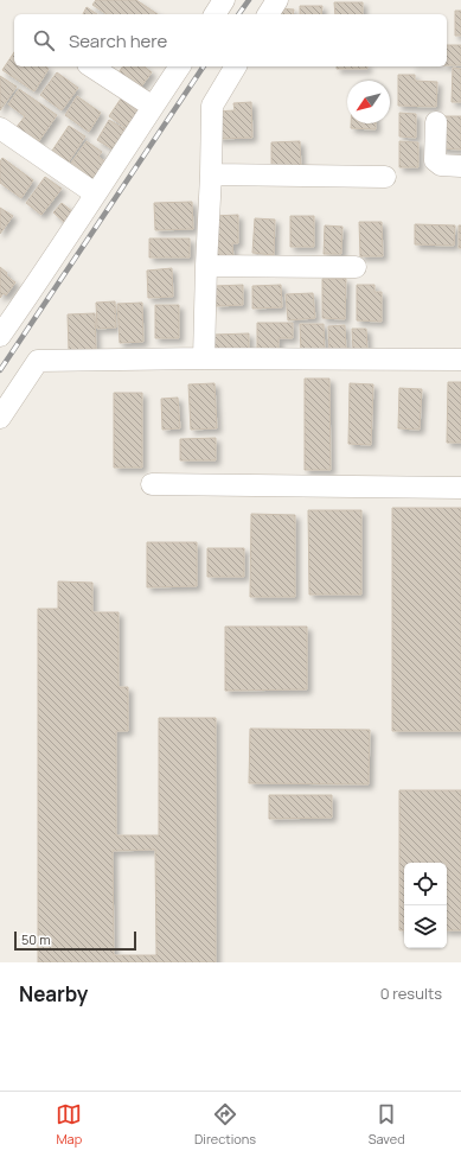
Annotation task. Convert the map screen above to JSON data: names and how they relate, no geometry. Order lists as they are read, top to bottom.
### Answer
{
  "scale_bar": "50 m",
  "north": "bottom left",
  "page": {
    "search": "Search here",
    "scale": "50 m",
    "heading": ["Nearby", "0 results"],
    "nav": ["Map", "Directions", "Saved"]
  }
}
